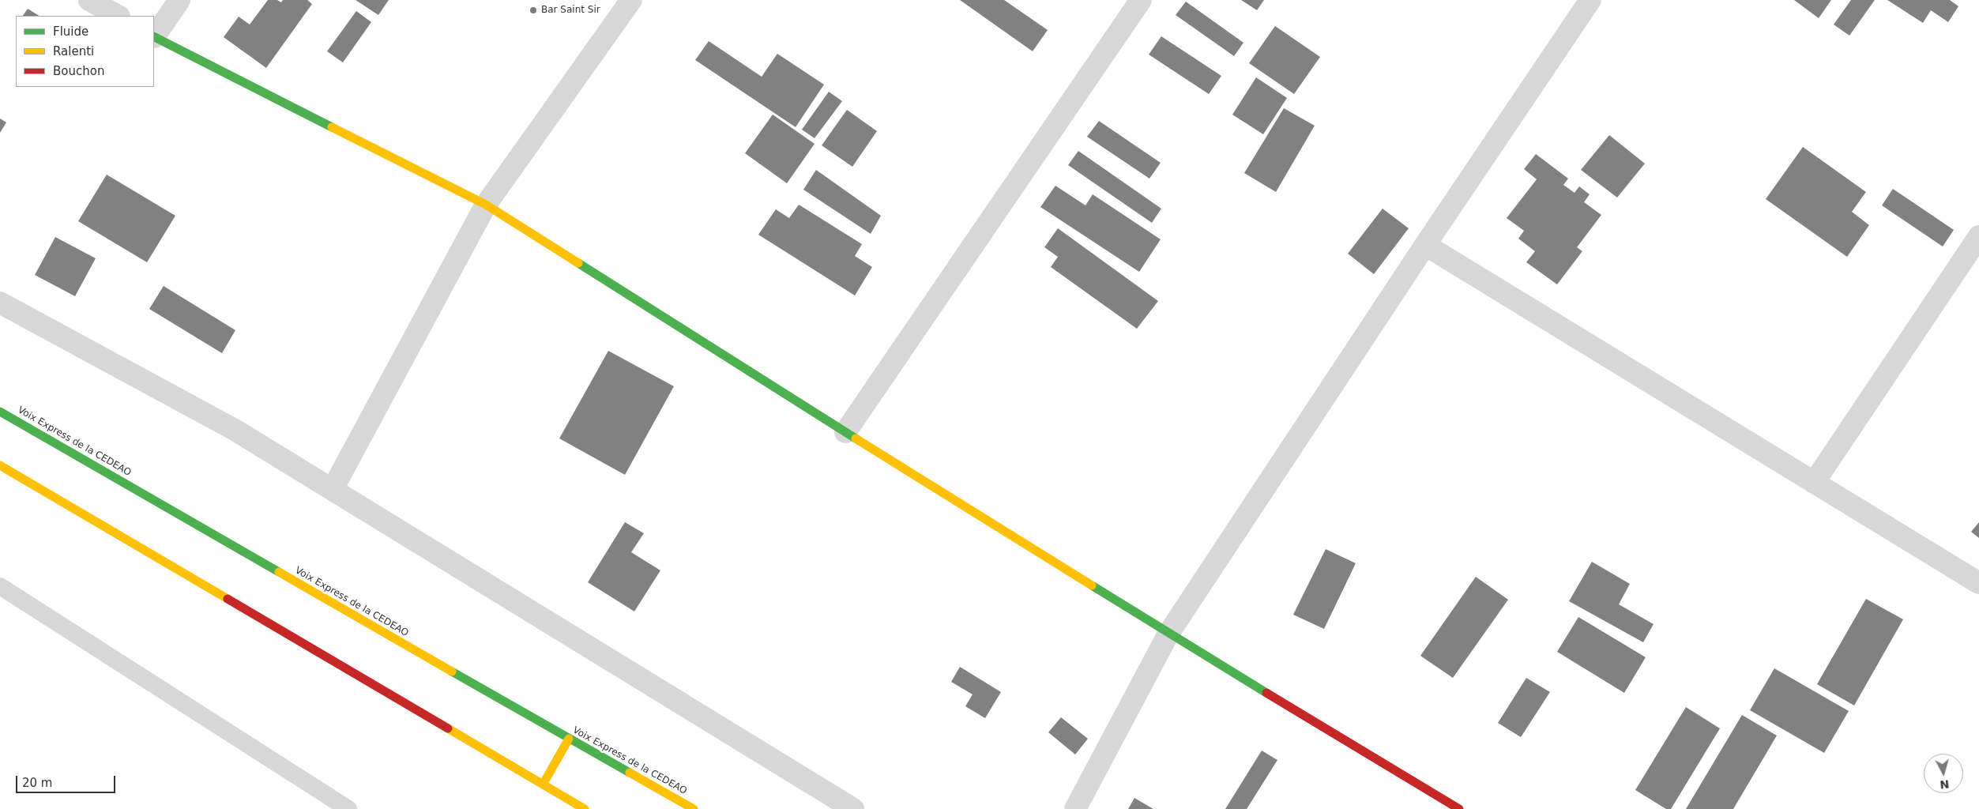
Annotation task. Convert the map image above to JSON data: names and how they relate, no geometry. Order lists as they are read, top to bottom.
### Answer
{
  "streets": {
    "main road": ["Voix Express de la CEDEAO"]
  },
  "places": ["Bar Saint Sir"],
  "legend": ["Fluide", "Ralenti", "Bouchon"],
  "scale_bar": "20 m",
  "north": "bottom"
}
